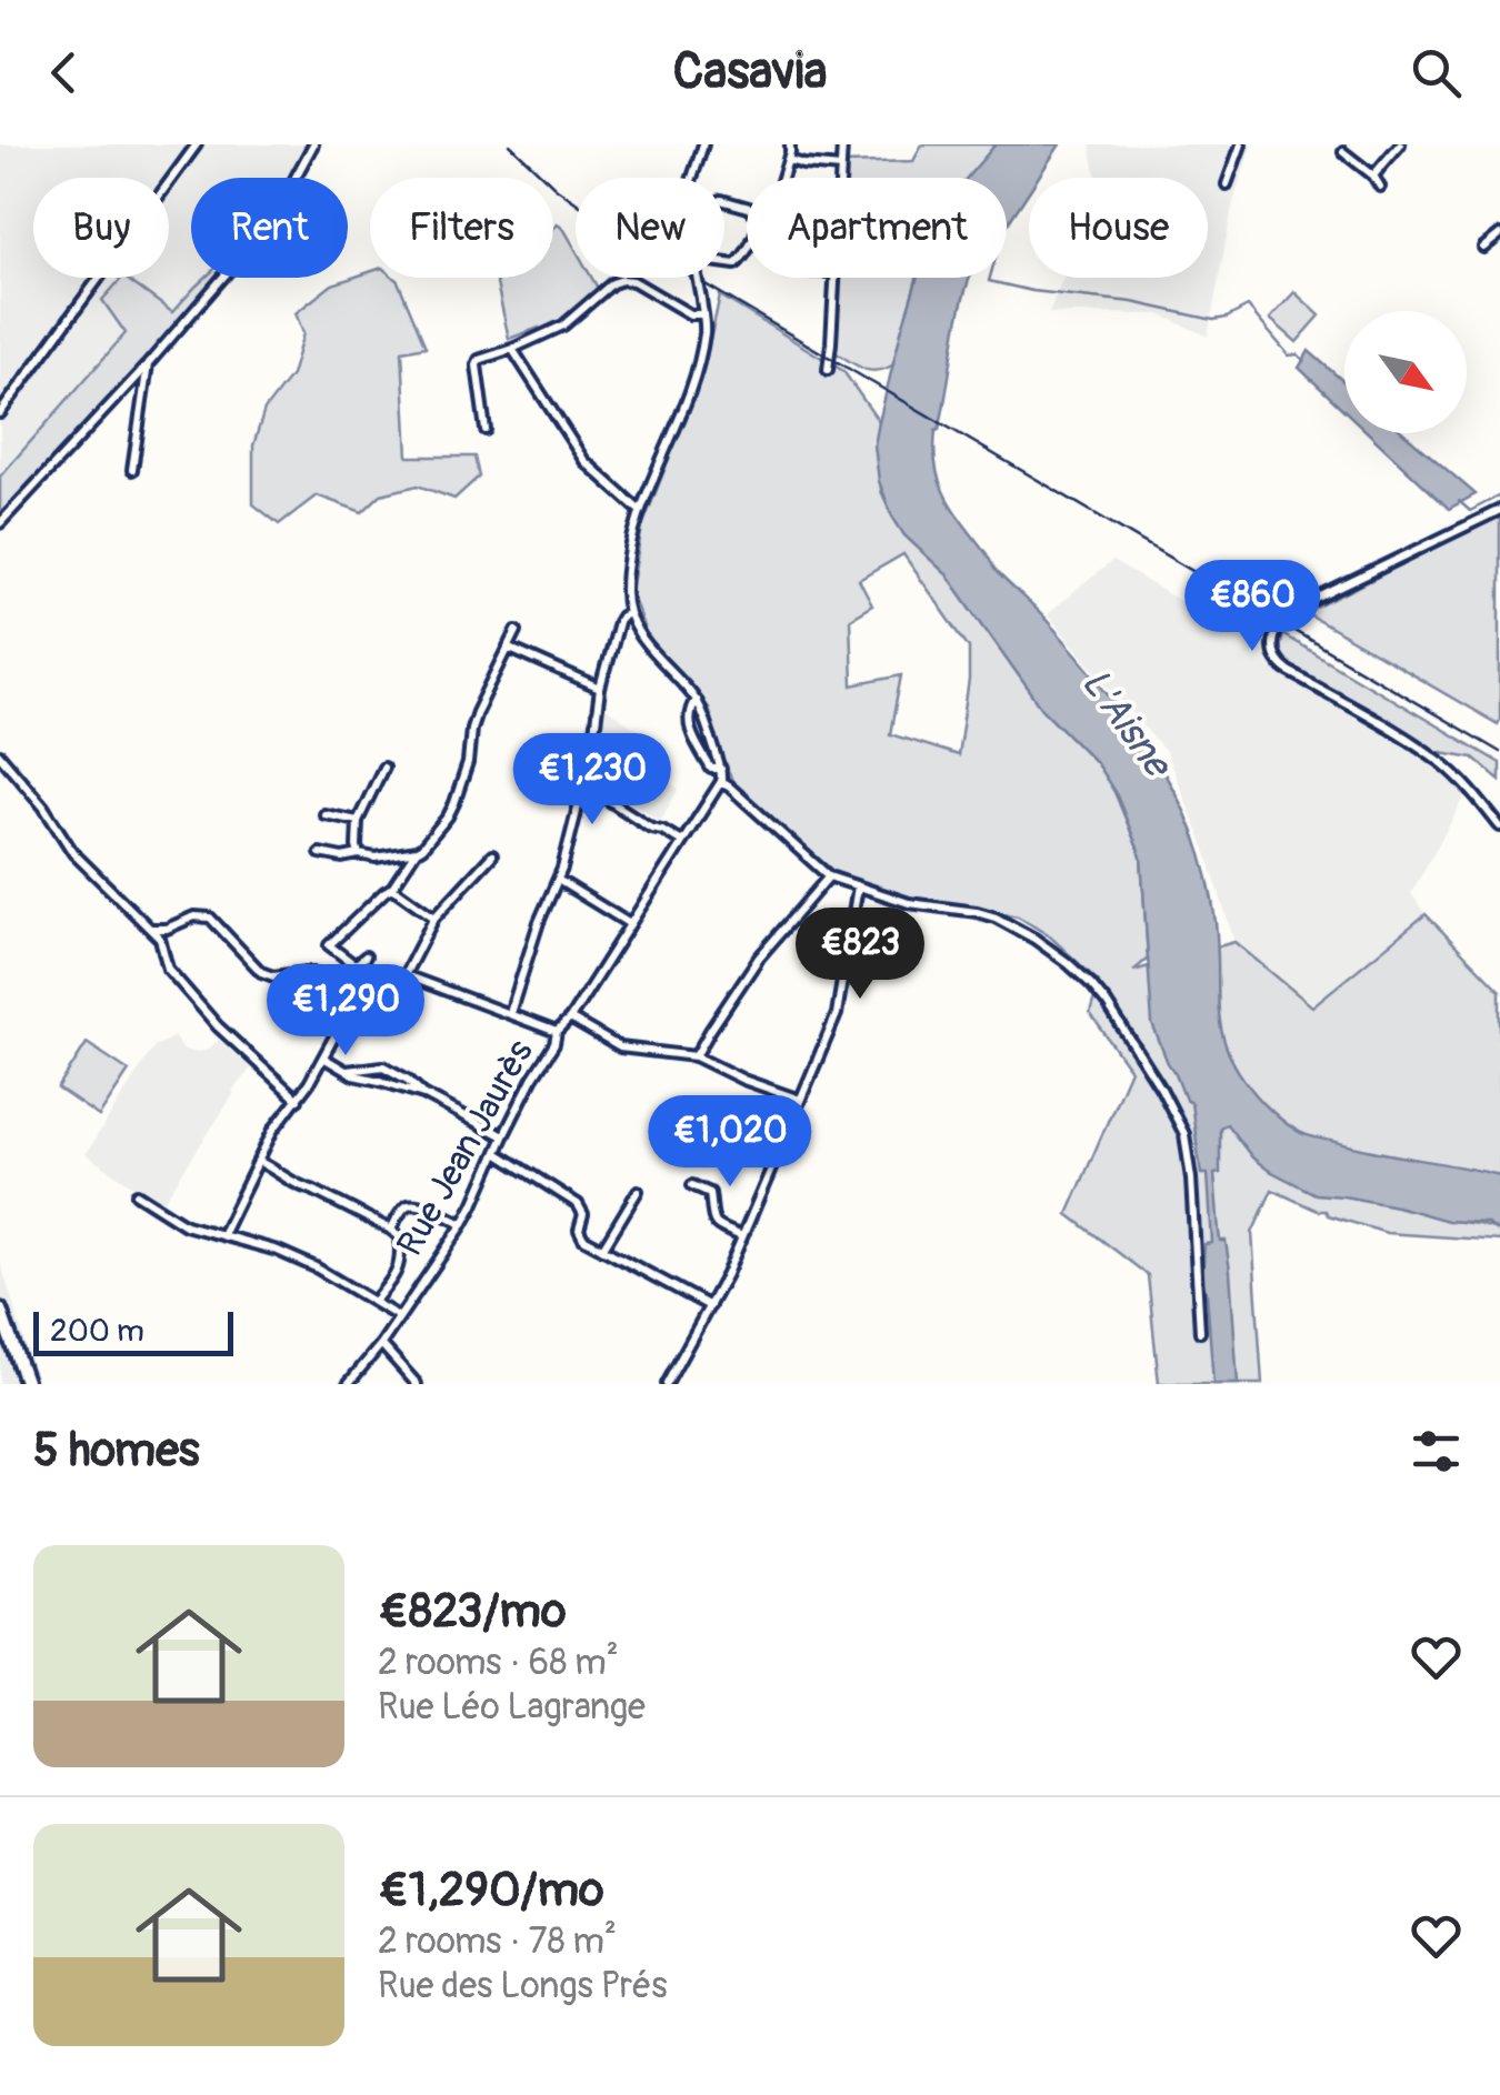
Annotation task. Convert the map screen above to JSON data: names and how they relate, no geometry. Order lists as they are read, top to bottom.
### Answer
{
  "streets": {
    "street": ["Rue Jean Jaurès"]
  },
  "water": ["L'Aisne"],
  "scale_bar": "200 m",
  "north": "bottom right",
  "page": {
    "header": "Casavia",
    "chip": [
      "Buy",
      "Rent",
      "Filters",
      "New",
      "Apartment",
      "House"
    ],
    "price": [
      "€860",
      "€1,230",
      "€823",
      "€1,290",
      "€1,020"
    ],
    "scale": "200 m",
    "heading": "5 homes",
    "list": [
      {
        "name": "€823/mo",
        "note": "2 rooms · 68 m² · Rue Léo Lagrange"
      },
      {
        "name": "€1,290/mo",
        "note": "2 rooms · 78 m² · Rue des Longs Prés"
      }
    ]
  }
}
